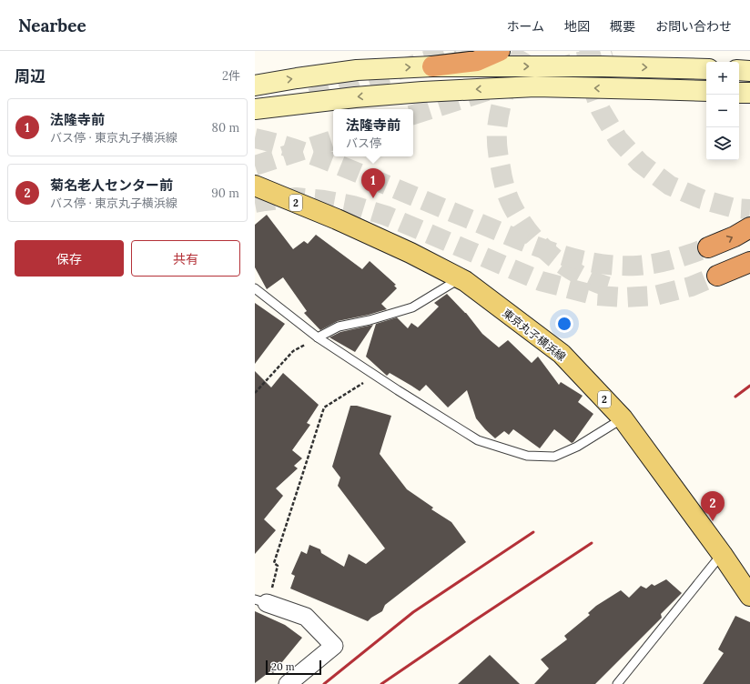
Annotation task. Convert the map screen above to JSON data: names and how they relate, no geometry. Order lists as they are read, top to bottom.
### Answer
{
  "streets": {
    "main road": ["2", "東京丸子横浜線"]
  },
  "scale_bar": "20 m",
  "page": {
    "header": "Nearbee",
    "nav": [
      "ホーム",
      "地図",
      "概要",
      "お問い合わせ"
    ],
    "heading": ["周辺", "2件"],
    "map_buttons": ["+", "−"],
    "list": [
      {
        "mark": "1",
        "name": "法隆寺前",
        "note": "バス停 · 東京丸子横浜線",
        "value": "80 m"
      },
      {
        "mark": "2",
        "name": "菊名老人センター前",
        "note": "バス停 · 東京丸子横浜線",
        "value": "90 m"
      }
    ],
    "popup": ["法隆寺前", "バス停"],
    "pins": ["1", "2"],
    "buttons": ["保存", "共有"],
    "scale": "20 m"
  }
}
